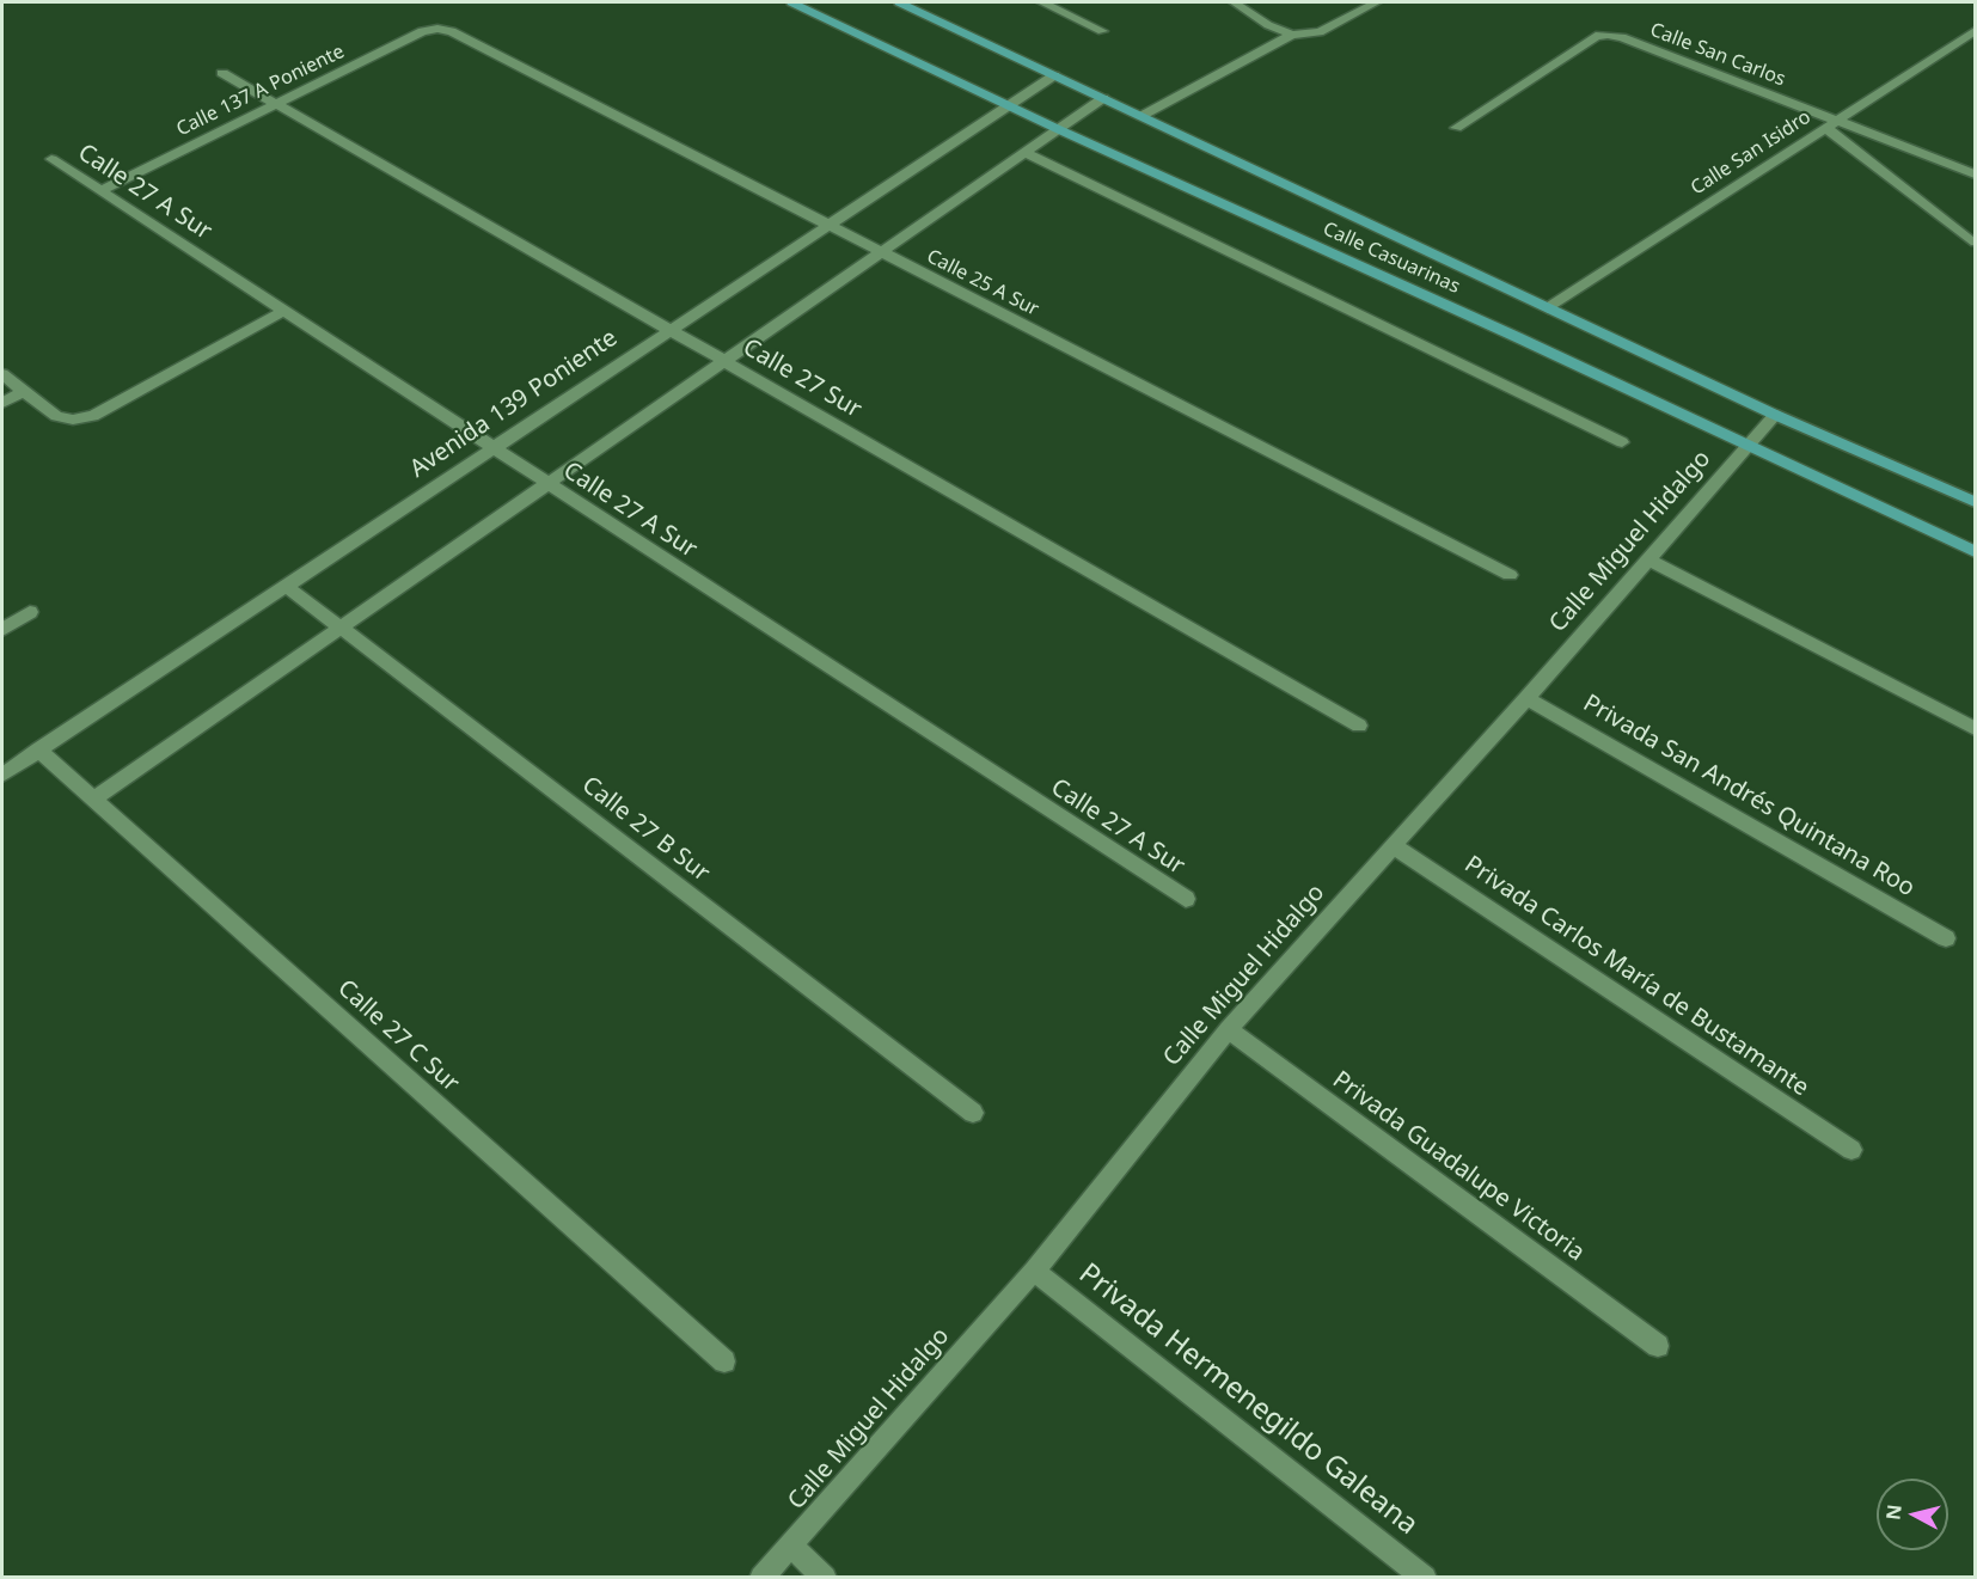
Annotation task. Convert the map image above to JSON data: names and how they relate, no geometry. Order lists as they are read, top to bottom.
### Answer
{
  "streets": {
    "main road": ["Calle Casuarinas"],
    "street": [
      "Calle San Carlos",
      "Calle 137 A Poniente",
      "Calle San Isidro",
      "Calle 27 A Sur",
      "Calle 25 A Sur",
      "Calle 27 Sur",
      "Avenida 139 Poniente",
      "Calle Miguel Hidalgo",
      "Privada San Andrés Quintana Roo",
      "Calle 27 B Sur",
      "Privada Carlos María de Bustamante",
      "Calle 27 C Sur",
      "Privada Guadalupe Victoria",
      "Privada Hermenegildo Galeana"
    ]
  },
  "crossings": [
    ["Calle San Carlos", "Calle San Isidro"],
    ["Calle 137 A Poniente", "Calle 27 A Sur"],
    ["Calle 137 A Poniente", "Calle 25 A Sur"],
    ["Calle 137 A Poniente", "Calle 27 Sur"],
    ["Calle San Isidro", "Calle Casuarinas"],
    ["Calle 27 A Sur", "Avenida 139 Poniente"],
    ["Calle Casuarinas", "Avenida 139 Poniente"],
    ["Calle Casuarinas", "Calle Miguel Hidalgo"],
    ["Calle 25 A Sur", "Avenida 139 Poniente"],
    ["Calle 27 Sur", "Avenida 139 Poniente"],
    ["Avenida 139 Poniente", "Calle 27 B Sur"],
    ["Avenida 139 Poniente", "Calle 27 C Sur"],
    ["Calle Miguel Hidalgo", "Privada San Andrés Quintana Roo"],
    ["Calle Miguel Hidalgo", "Privada Carlos María de Bustamante"],
    ["Calle Miguel Hidalgo", "Privada Guadalupe Victoria"],
    ["Calle Miguel Hidalgo", "Privada Hermenegildo Galeana"]
  ],
  "north": "left"
}
